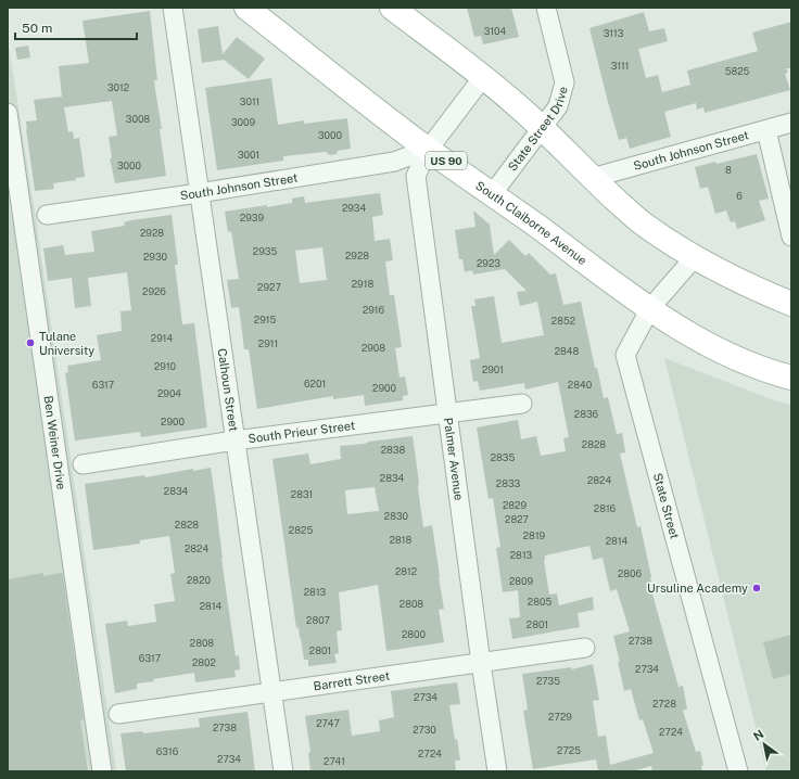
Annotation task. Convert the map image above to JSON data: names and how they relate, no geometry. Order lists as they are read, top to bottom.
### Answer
{
  "streets": {
    "main road": ["US 90", "South Claiborne Avenue"],
    "street": [
      "State Street Drive",
      "South Johnson Street",
      "Calhoun Street",
      "South Prieur Street",
      "Ben Weiner Drive",
      "Palmer Avenue",
      "State Street",
      "Barrett Street"
    ]
  },
  "crossings": [
    ["State Street Drive", "South Claiborne Avenue"],
    ["South Johnson Street", "South Claiborne Avenue"],
    ["South Johnson Street", "Calhoun Street"],
    ["South Johnson Street", "Palmer Avenue"],
    ["South Claiborne Avenue", "Palmer Avenue"],
    ["South Claiborne Avenue", "State Street"],
    ["Calhoun Street", "South Prieur Street"],
    ["Calhoun Street", "Barrett Street"],
    ["South Prieur Street", "Palmer Avenue"],
    ["Palmer Avenue", "Barrett Street"]
  ],
  "places": ["Tulane University", "Ursuline Academy"],
  "house_numbers": [
    "3104",
    "3113",
    "3111",
    "5825",
    "3012",
    "3011",
    "3008",
    "3009",
    "3000",
    "3001",
    "3000",
    "8",
    "6",
    "2934",
    "2939",
    "2928",
    "2935",
    "2928",
    "2930",
    "2923",
    "2918",
    "2927",
    "2926",
    "2916",
    "2915",
    "2852",
    "2914",
    "2911",
    "2908",
    "2848",
    "2910",
    "2901",
    "6201",
    "6317",
    "2840",
    "2900",
    "2904",
    "2836",
    "2900",
    "2828",
    "2838",
    "2835",
    "2834",
    "2824",
    "2833",
    "2834",
    "2831",
    "2829",
    "2816",
    "2830",
    "2827",
    "2828",
    "2825",
    "2819",
    "2818",
    "2814",
    "2824",
    "2813",
    "2812",
    "2806",
    "2820",
    "2809",
    "2813",
    "2805",
    "2808",
    "2814",
    "2807",
    "2801",
    "2800",
    "2738",
    "2808",
    "2801",
    "6317",
    "2802",
    "2734",
    "2735",
    "2734",
    "2728",
    "2729",
    "2747",
    "2738",
    "2730",
    "2724",
    "2725",
    "6316",
    "2724",
    "2734",
    "2741"
  ],
  "scale_bar": "50 m",
  "north": "top left"
}
